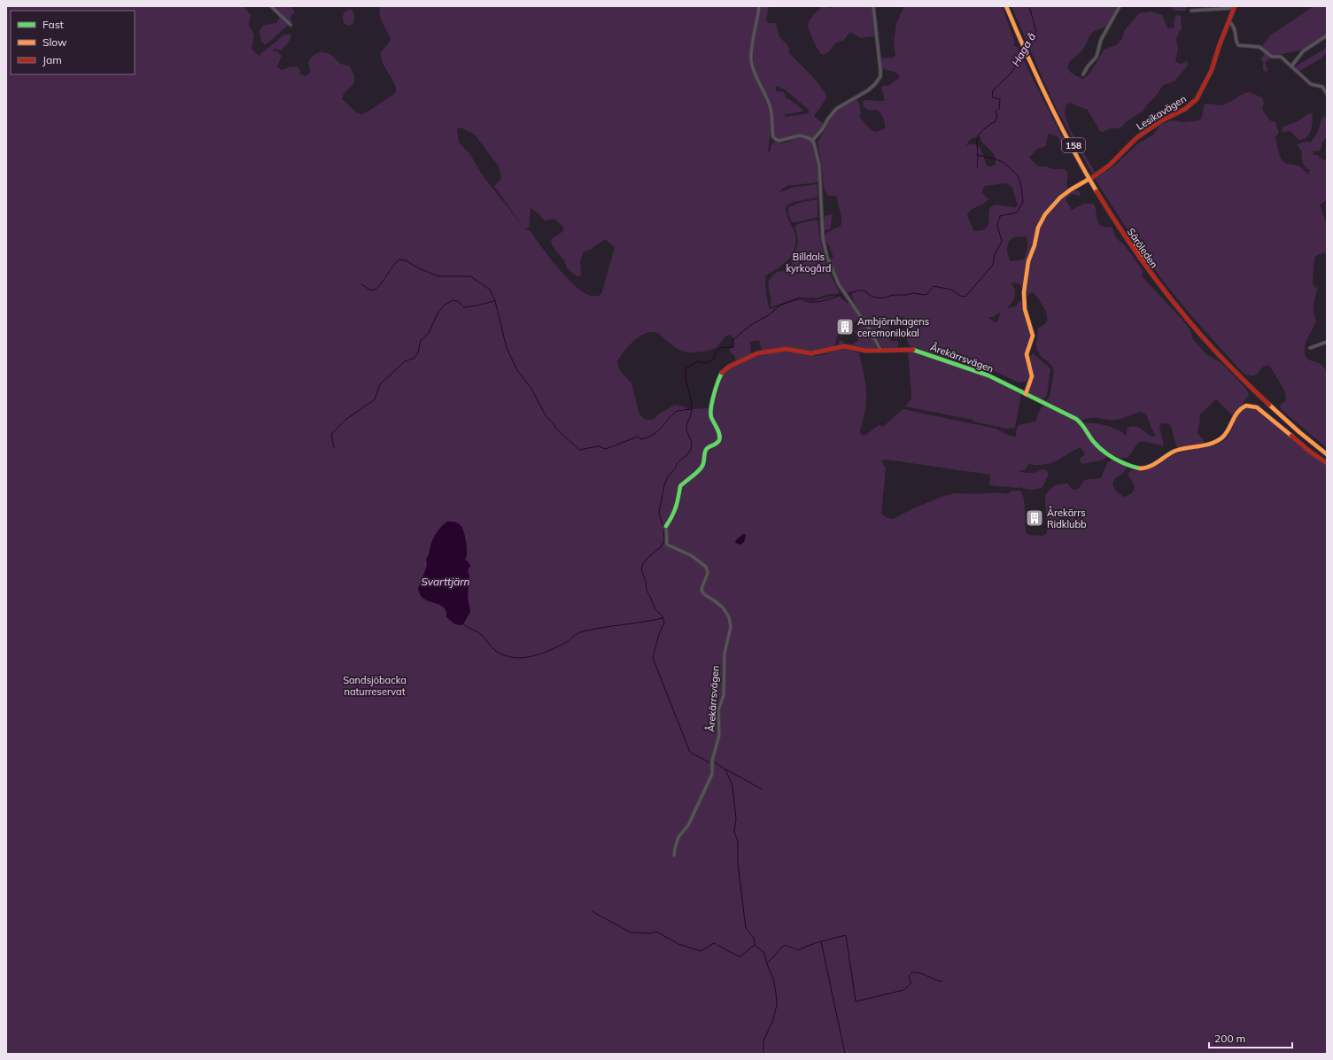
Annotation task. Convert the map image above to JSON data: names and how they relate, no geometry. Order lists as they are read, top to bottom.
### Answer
{
  "streets": {
    "street": [
      "Lesikavägen",
      "158",
      "Säröleden",
      "Årekärrsvägen"
    ]
  },
  "water": ["Haga å", "Svarttjärn"],
  "parks": ["Billdals kyrkogård", "Sandsjöbacka naturreservat"],
  "places": {
    "building": ["Ambjörnhagens ceremonilokal", "Årekärrs Ridklubb"]
  },
  "legend": ["Fast", "Slow", "Jam"],
  "scale_bar": "200 m"
}
